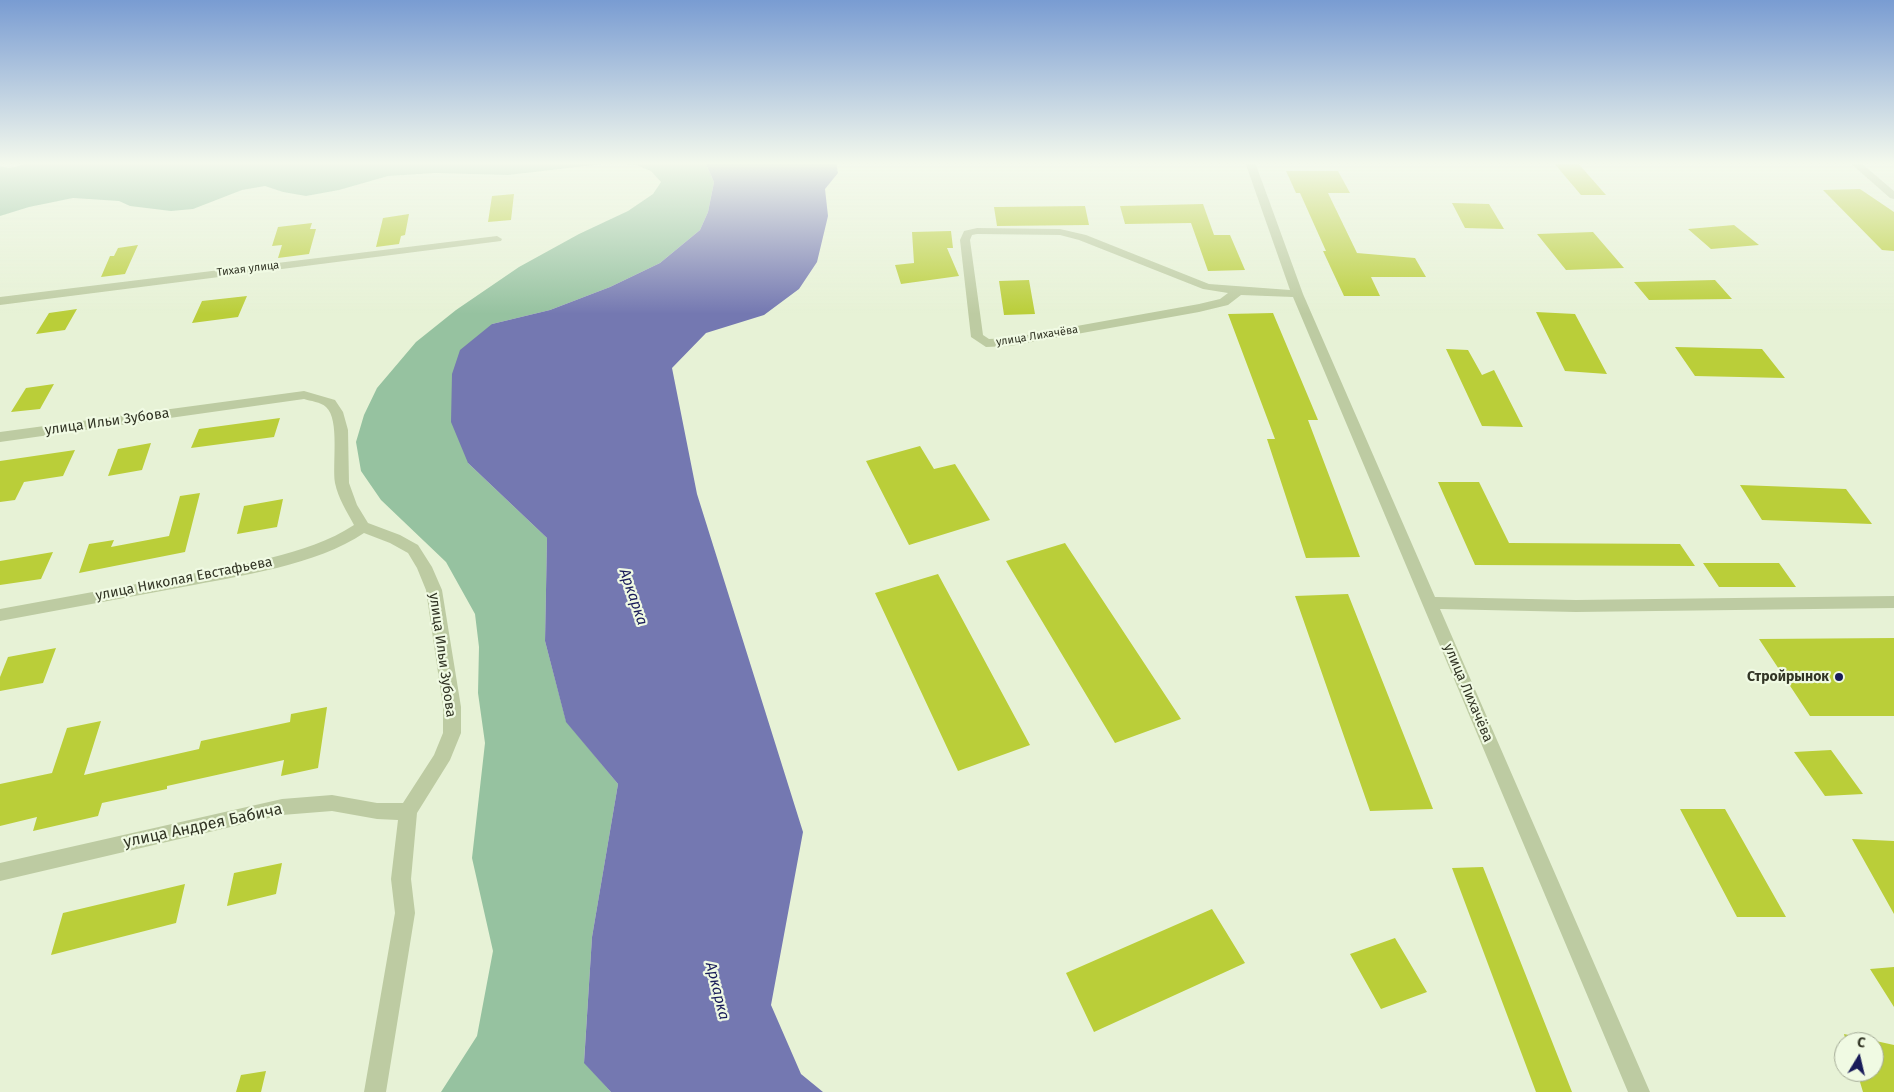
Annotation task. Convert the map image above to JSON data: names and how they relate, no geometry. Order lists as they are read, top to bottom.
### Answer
{
  "streets": {
    "street": [
      "Тихая улица",
      "улица Лихачёва",
      "улица Ильи Зубова",
      "улица Николая Евстафьева",
      "улица Андрея Бабича"
    ]
  },
  "crossings": [
    ["улица Ильи Зубова", "улица Николая Евстафьева"],
    ["улица Ильи Зубова", "улица Андрея Бабича"]
  ],
  "water": ["Аркарка"],
  "places": ["Стройрынок"],
  "north": "top"
}
